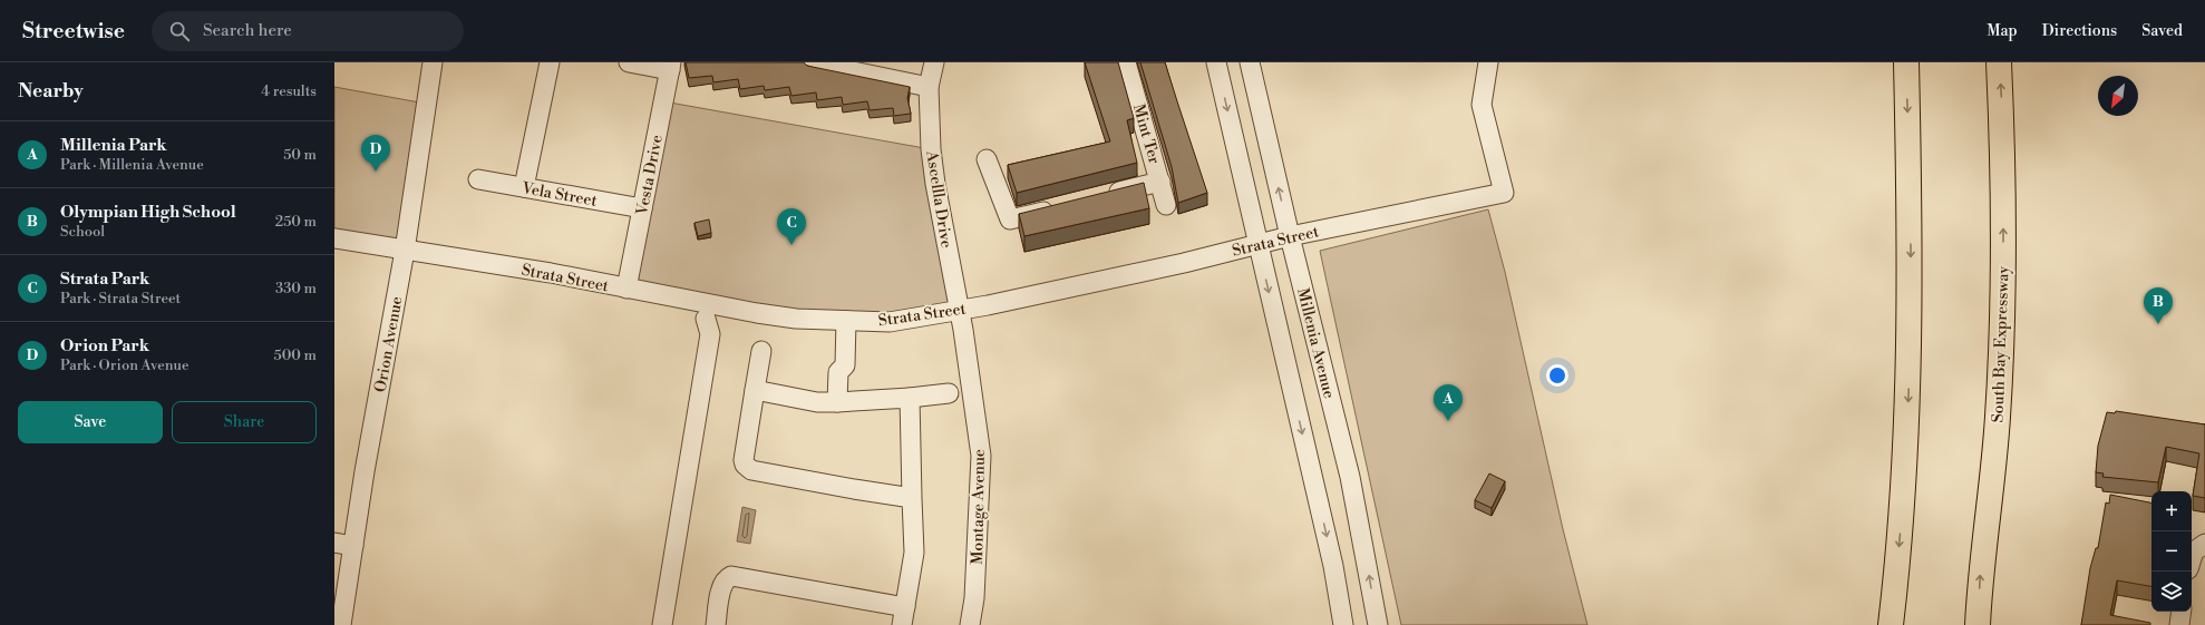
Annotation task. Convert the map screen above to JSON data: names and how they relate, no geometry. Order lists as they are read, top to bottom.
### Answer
{
  "streets": {
    "highway": ["South Bay Expressway"],
    "street": [
      "Mint Ter",
      "Vesta Drive",
      "Vela Street",
      "Ascellla Drive",
      "Strata Street",
      "Millenia Avenue",
      "Orion Avenue",
      "Montage Avenue"
    ]
  },
  "crossings": [
    ["Vesta Drive", "Vela Street"],
    ["Vesta Drive", "Strata Street"],
    ["Ascellla Drive", "Strata Street"],
    ["Ascellla Drive", "Montage Avenue"],
    ["Strata Street", "Millenia Avenue"],
    ["Strata Street", "Orion Avenue"],
    ["Strata Street", "Montage Avenue"]
  ],
  "north": "bottom left",
  "page": {
    "header": "Streetwise",
    "search": "Search here",
    "nav": ["Map", "Directions", "Saved"],
    "heading": ["Nearby", "4 results"],
    "list": [
      {
        "mark": "A",
        "name": "Millenia Park",
        "note": "Park · Millenia Avenue",
        "value": "50 m"
      },
      {
        "mark": "B",
        "name": "Olympian High School",
        "note": "School",
        "value": "250 m"
      },
      {
        "mark": "C",
        "name": "Strata Park",
        "note": "Park · Strata Street",
        "value": "330 m"
      },
      {
        "mark": "D",
        "name": "Orion Park",
        "note": "Park · Orion Avenue",
        "value": "500 m"
      }
    ],
    "pins": [
      "D",
      "C",
      "B",
      "A"
    ],
    "buttons": ["Save", "Share"],
    "map_buttons": ["+", "−"]
  }
}
